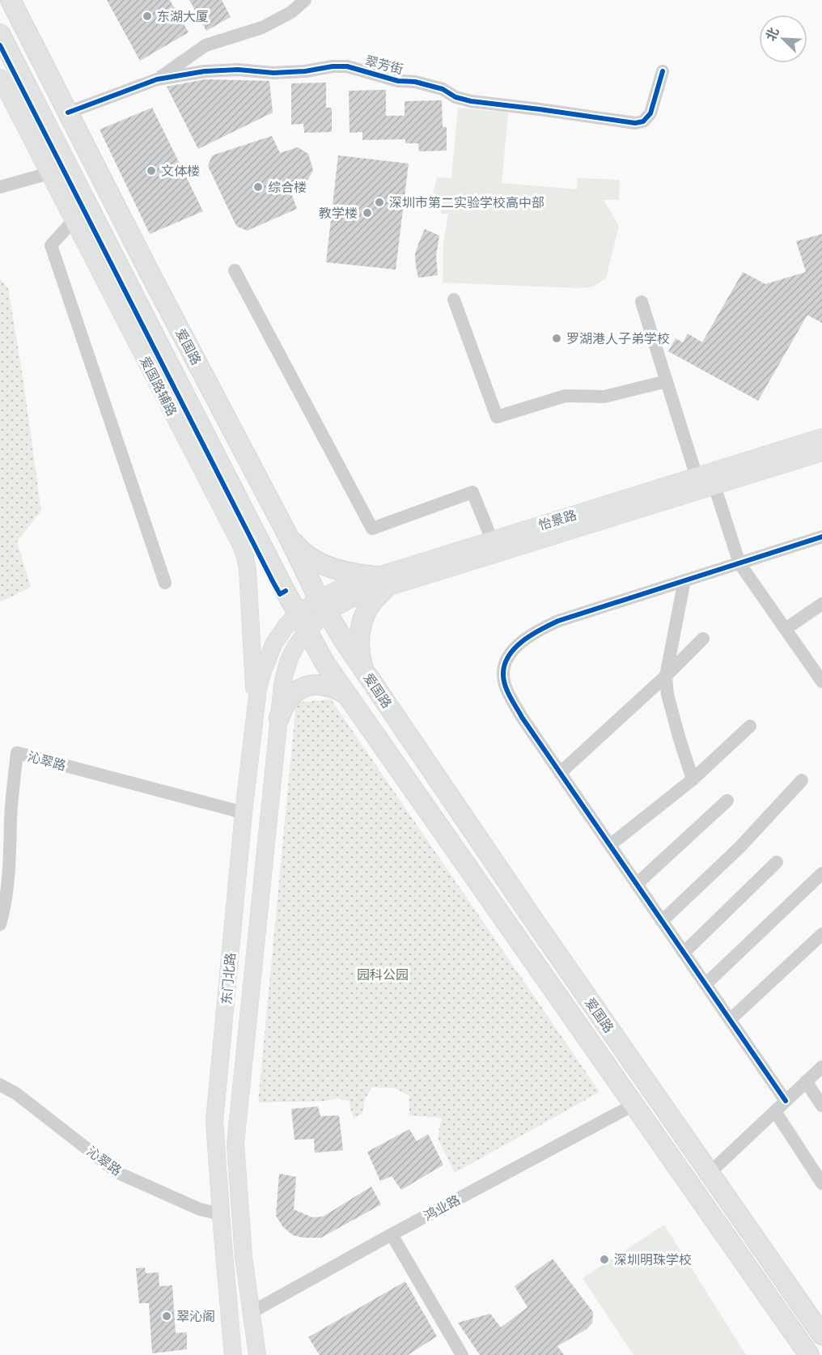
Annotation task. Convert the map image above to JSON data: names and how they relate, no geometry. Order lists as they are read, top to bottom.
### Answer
{
  "streets": {
    "highway": ["爱国路"],
    "main road": ["爱国路辅路", "怡景路", "东门北路"],
    "street": ["翠芳街", "沁翠路", "鸿业路"]
  },
  "crossings": [
    ["翠芳街", "爱国路"],
    ["爱国路", "怡景路"],
    ["爱国路", "东门北路"],
    ["爱国路", "鸿业路"],
    ["爱国路辅路", "东门北路"],
    ["怡景路", "东门北路"],
    ["沁翠路", "东门北路"],
    ["东门北路", "鸿业路"]
  ],
  "parks": ["园科公园"],
  "places": [
    "东湖大厦",
    "文体楼",
    "综合楼",
    "深圳市第二实验学校高中部",
    "教学楼",
    "罗湖港人子弟学校",
    "深圳明珠学校",
    "翠沁阁"
  ],
  "north": "top left"
}
